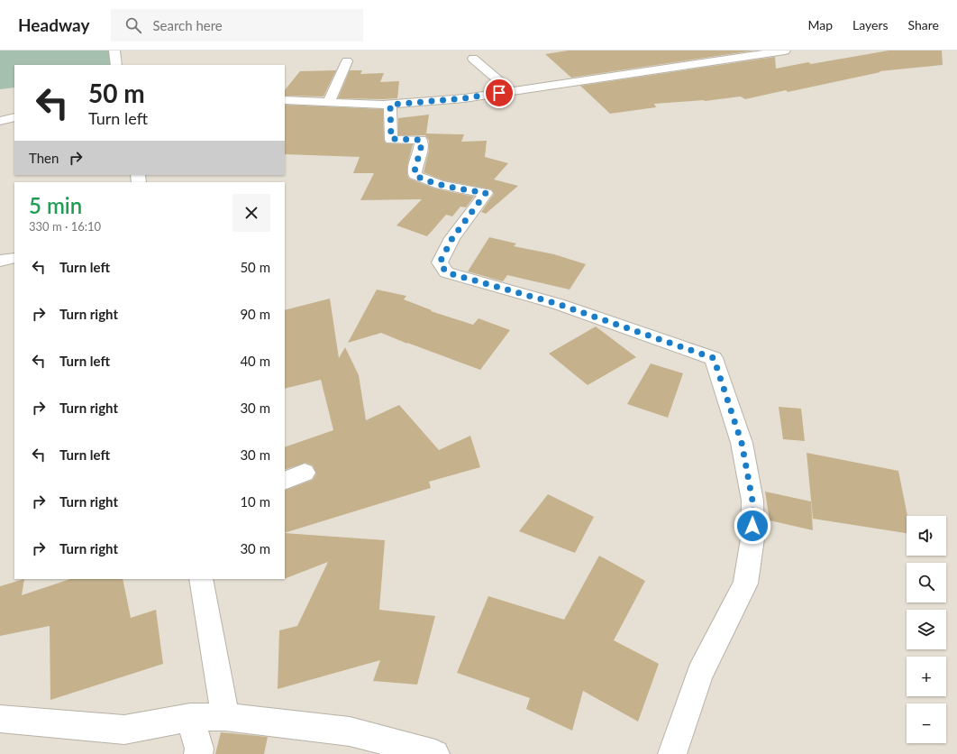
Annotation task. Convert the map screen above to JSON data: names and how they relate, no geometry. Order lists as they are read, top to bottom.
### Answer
{
  "page": {
    "header": "Headway",
    "search": "Search here",
    "nav": ["Map", "Layers", "Share"],
    "turn": ["50 m", "Turn left"],
    "then": "Then",
    "heading": ["5 min", "330 m · 16:10"],
    "list": [
      {
        "name": "Turn left",
        "value": "50 m"
      },
      {
        "name": "Turn right",
        "value": "90 m"
      },
      {
        "name": "Turn left",
        "value": "40 m"
      },
      {
        "name": "Turn right",
        "value": "30 m"
      },
      {
        "name": "Turn left",
        "value": "30 m"
      },
      {
        "name": "Turn right",
        "value": "10 m"
      },
      {
        "name": "Turn right",
        "value": "30 m"
      }
    ],
    "map_buttons": ["+", "−"]
  }
}
